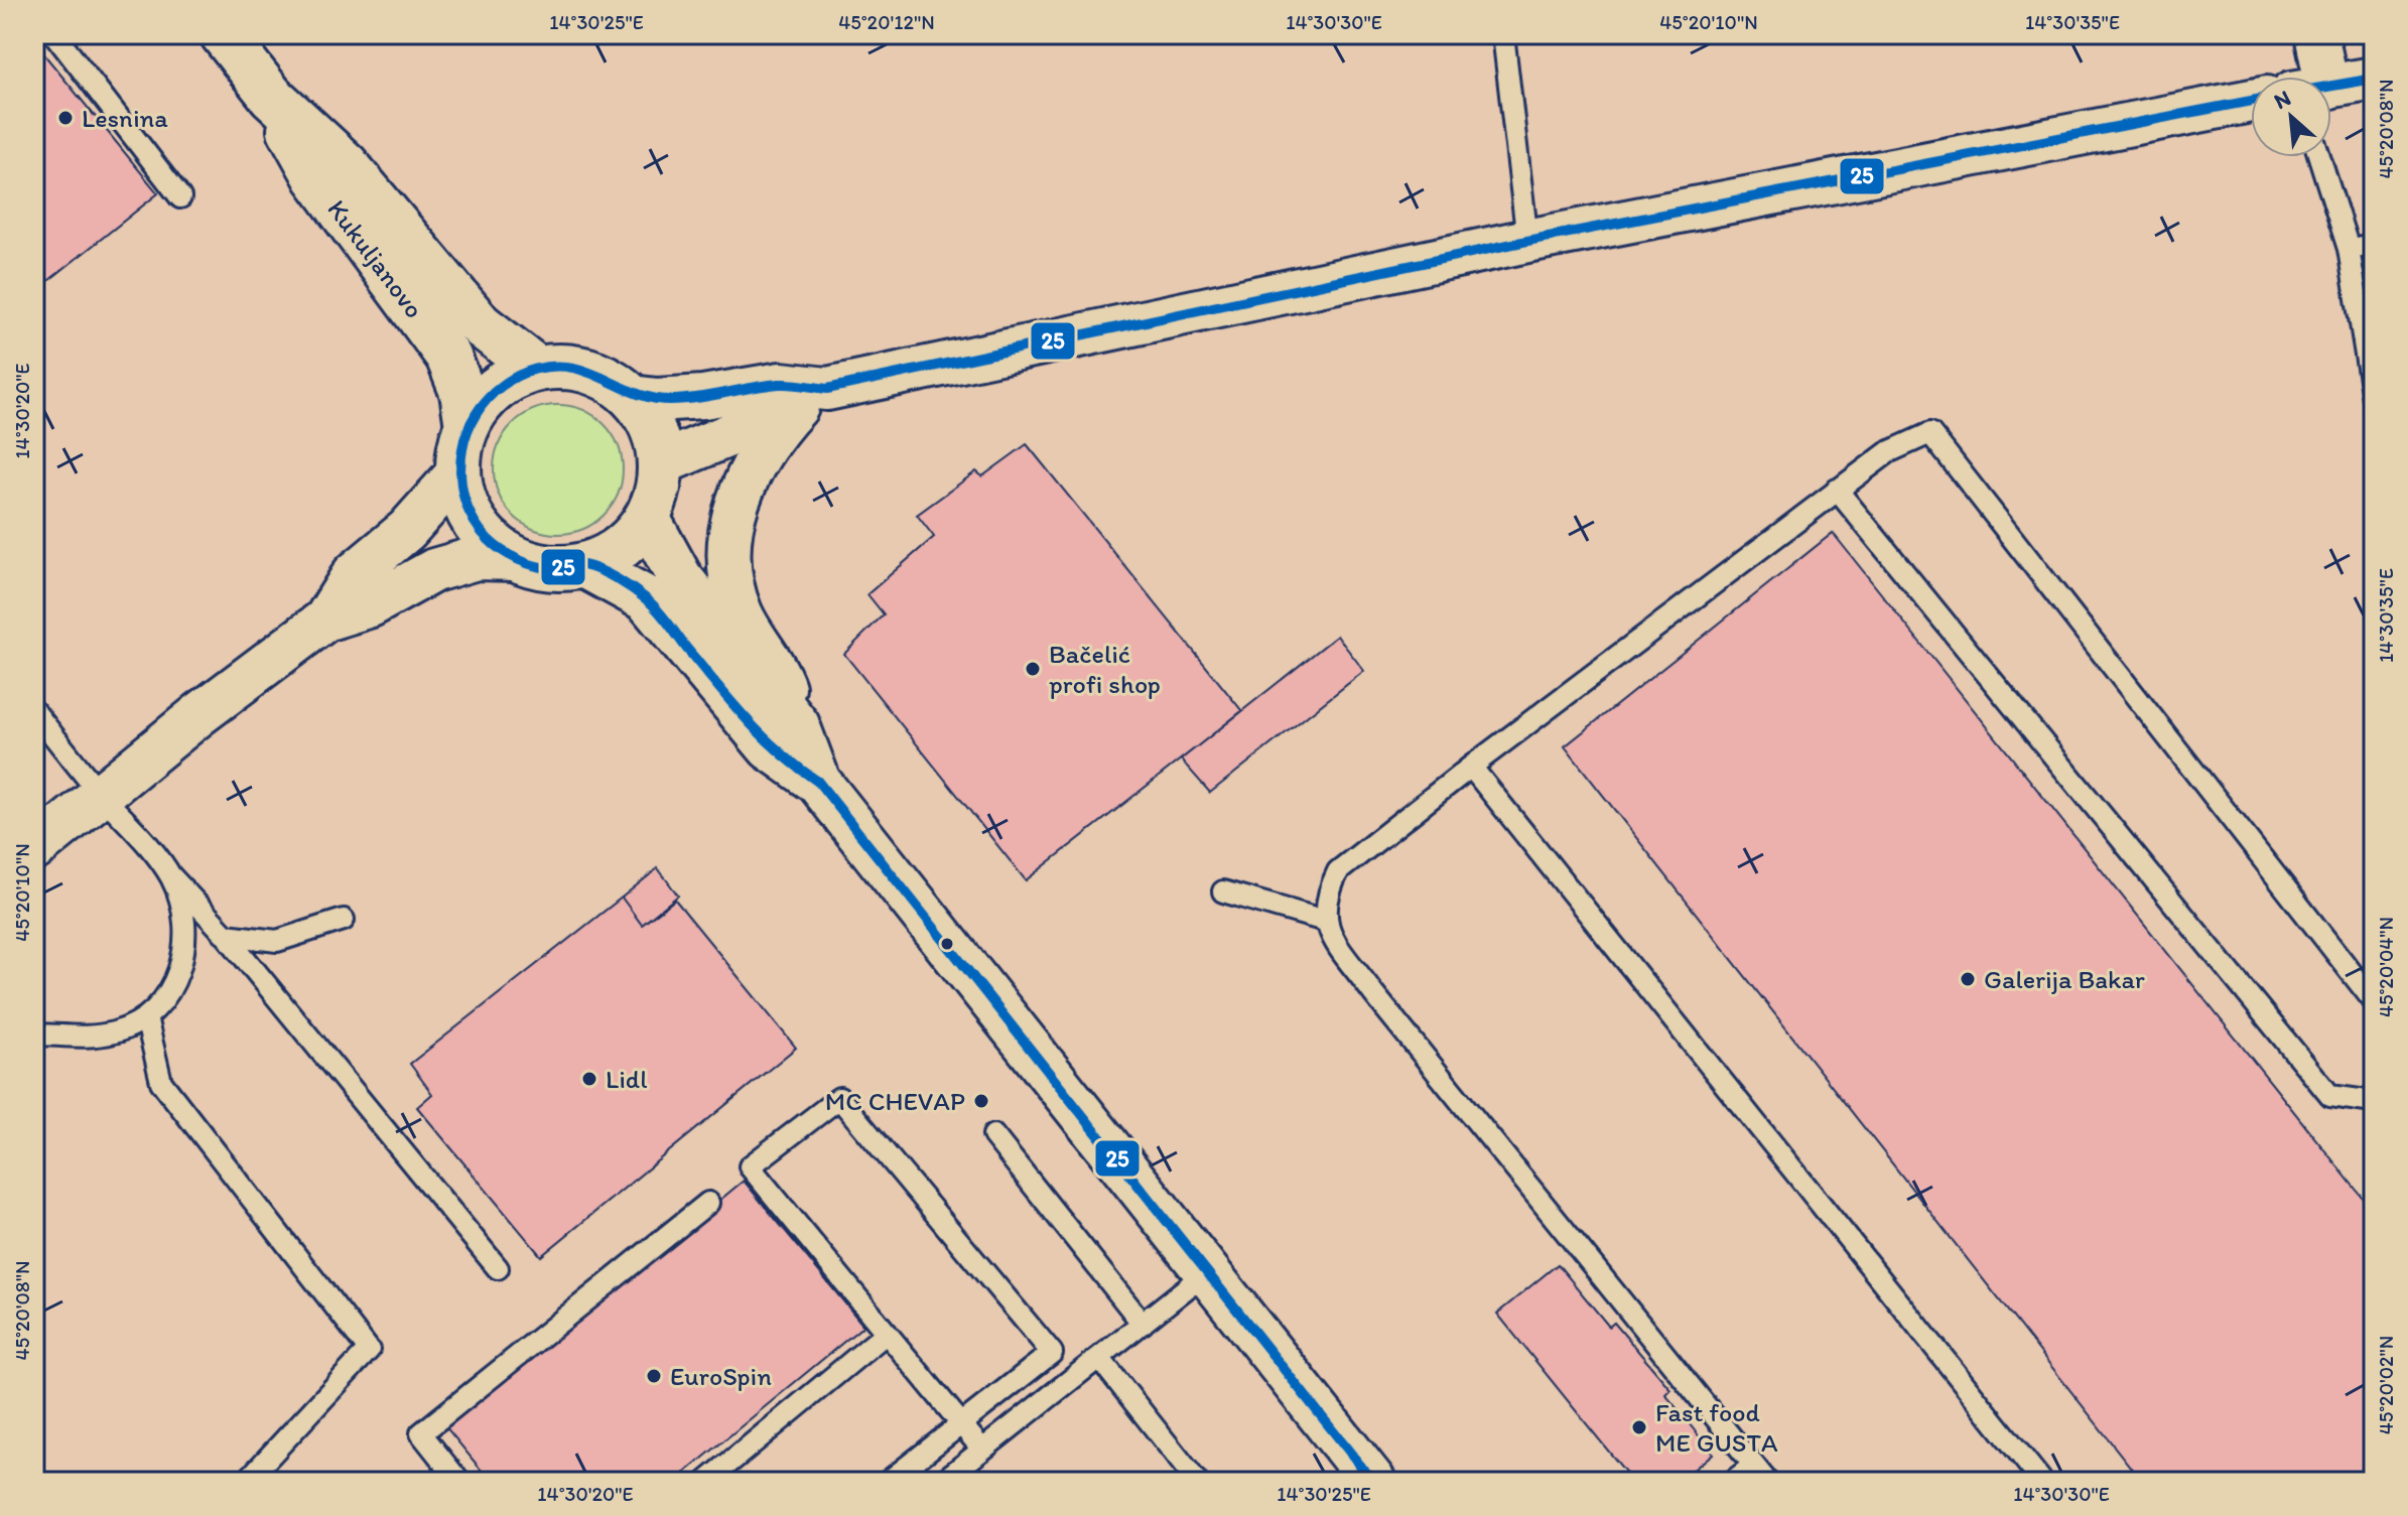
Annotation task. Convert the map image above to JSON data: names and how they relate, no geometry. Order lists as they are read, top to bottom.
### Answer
{
  "streets": {
    "main road": ["Kukuljanovo"]
  },
  "places": [
    "Lesnina",
    "Bačelić profi shop",
    "Galerija Bakar",
    "Lidl",
    "MC CHEVAP",
    "EuroSpin",
    "Fast food ME GUSTA"
  ],
  "lines": ["transit line 25"],
  "north": "top left",
  "coordinates": [
    "14°30'25\"E",
    "45°20'12\"N",
    "14°30'30\"E",
    "45°20'10\"N",
    "14°30'35\"E",
    "45°20'08\"N",
    "14°30'20\"E",
    "45°20'04\"N",
    "45°20'02\"N"
  ]
}
